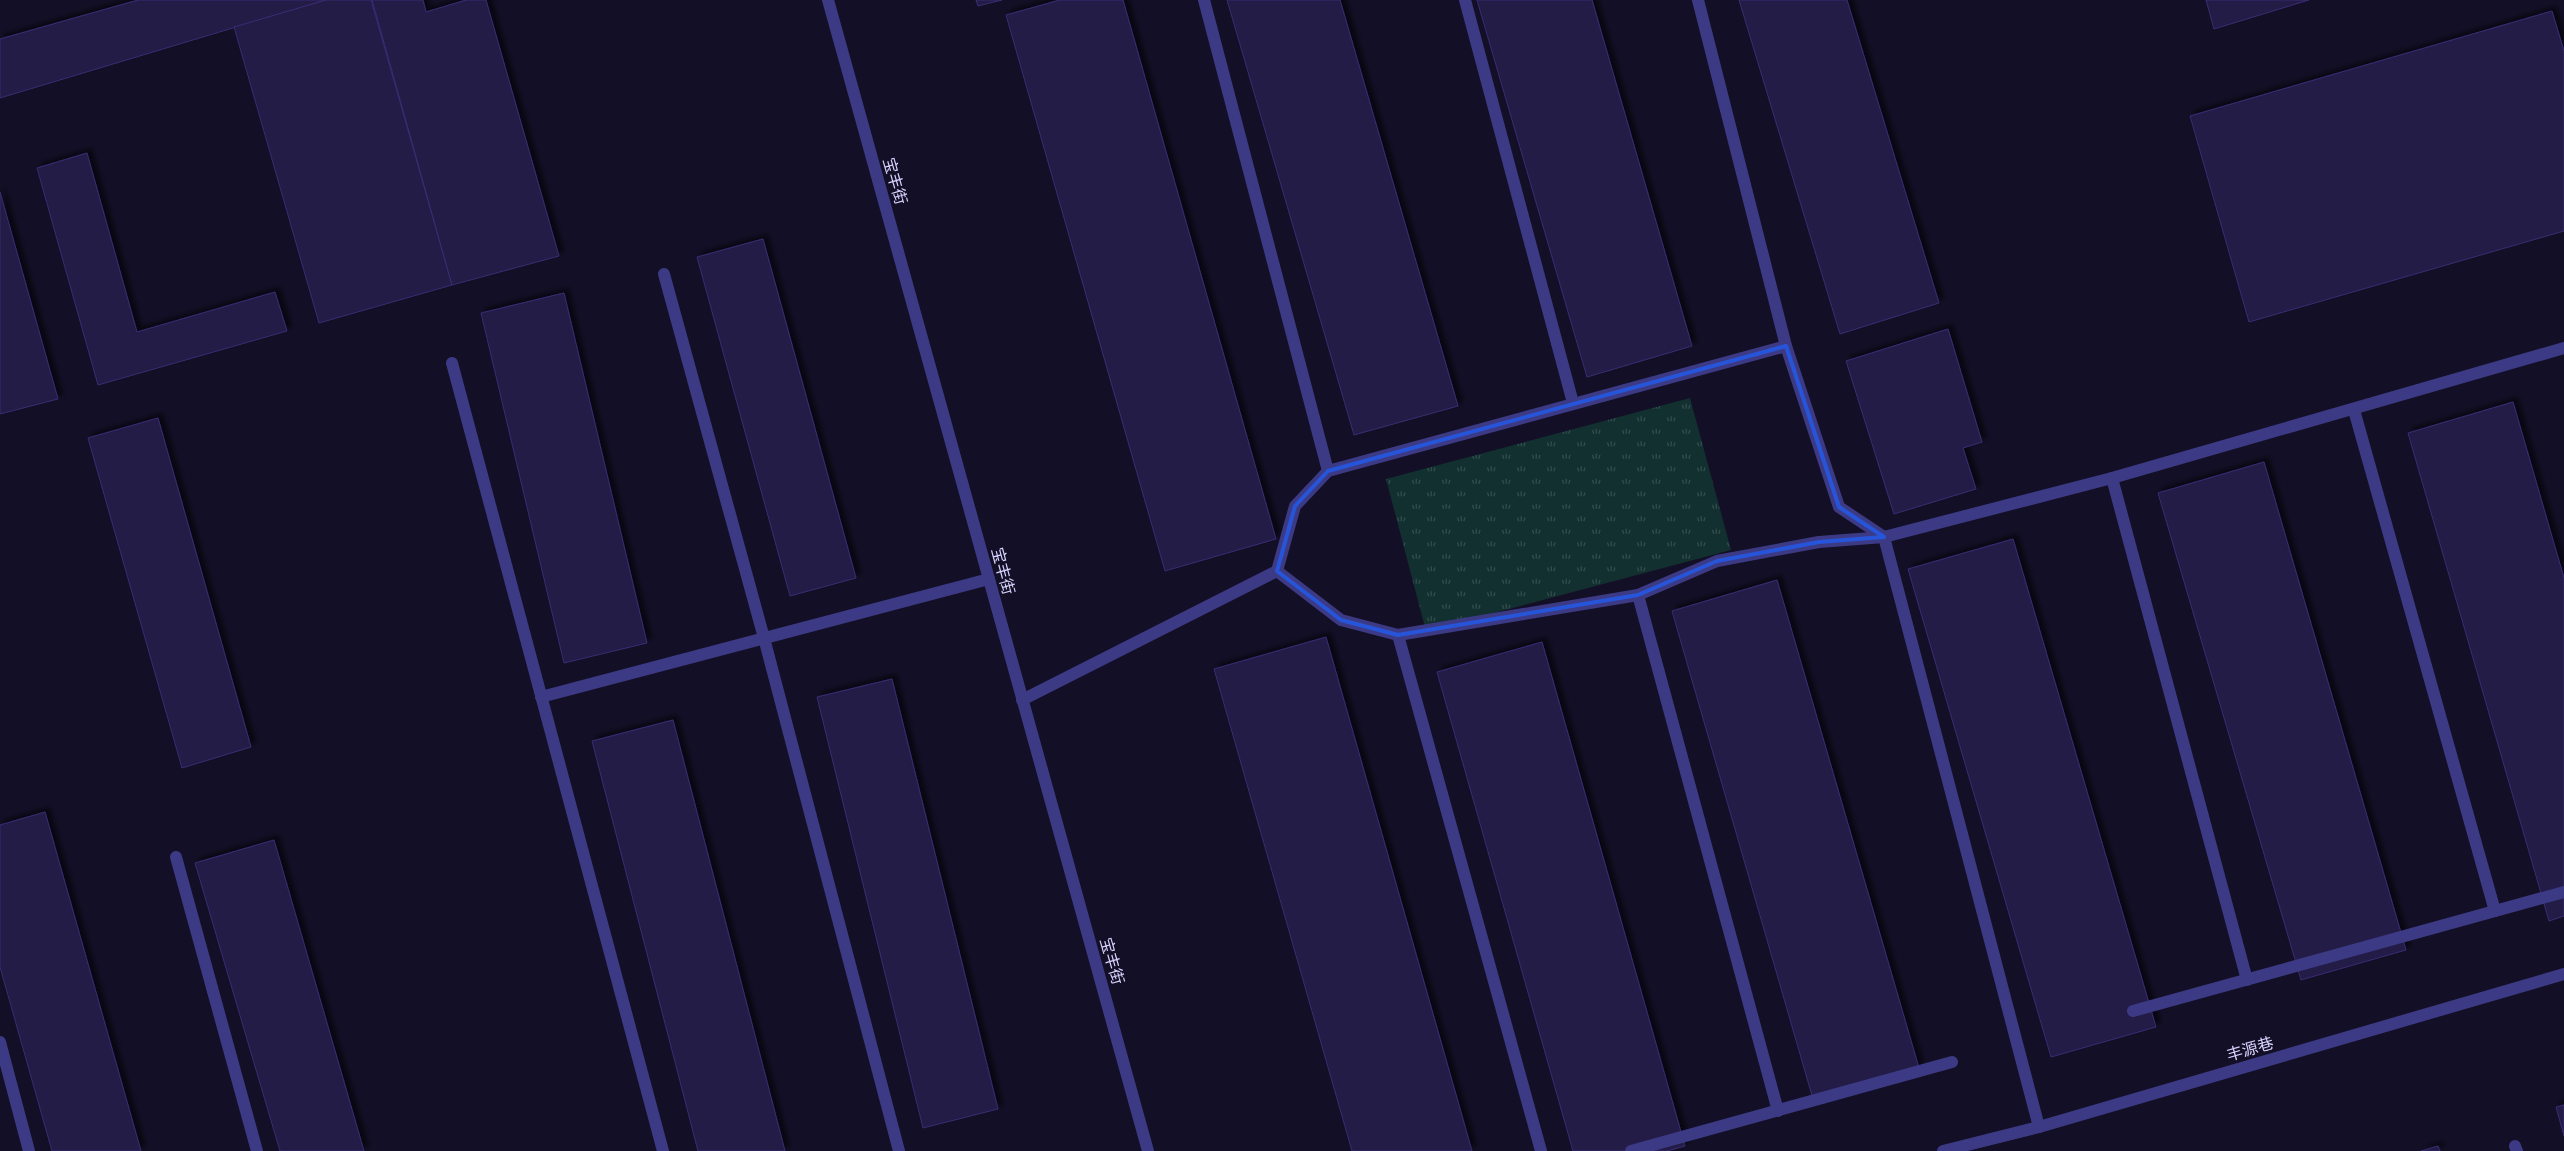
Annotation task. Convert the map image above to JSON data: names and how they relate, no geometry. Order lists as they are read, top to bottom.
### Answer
{
  "streets": {
    "street": ["宝丰街", "丰源巷"]
  }
}
